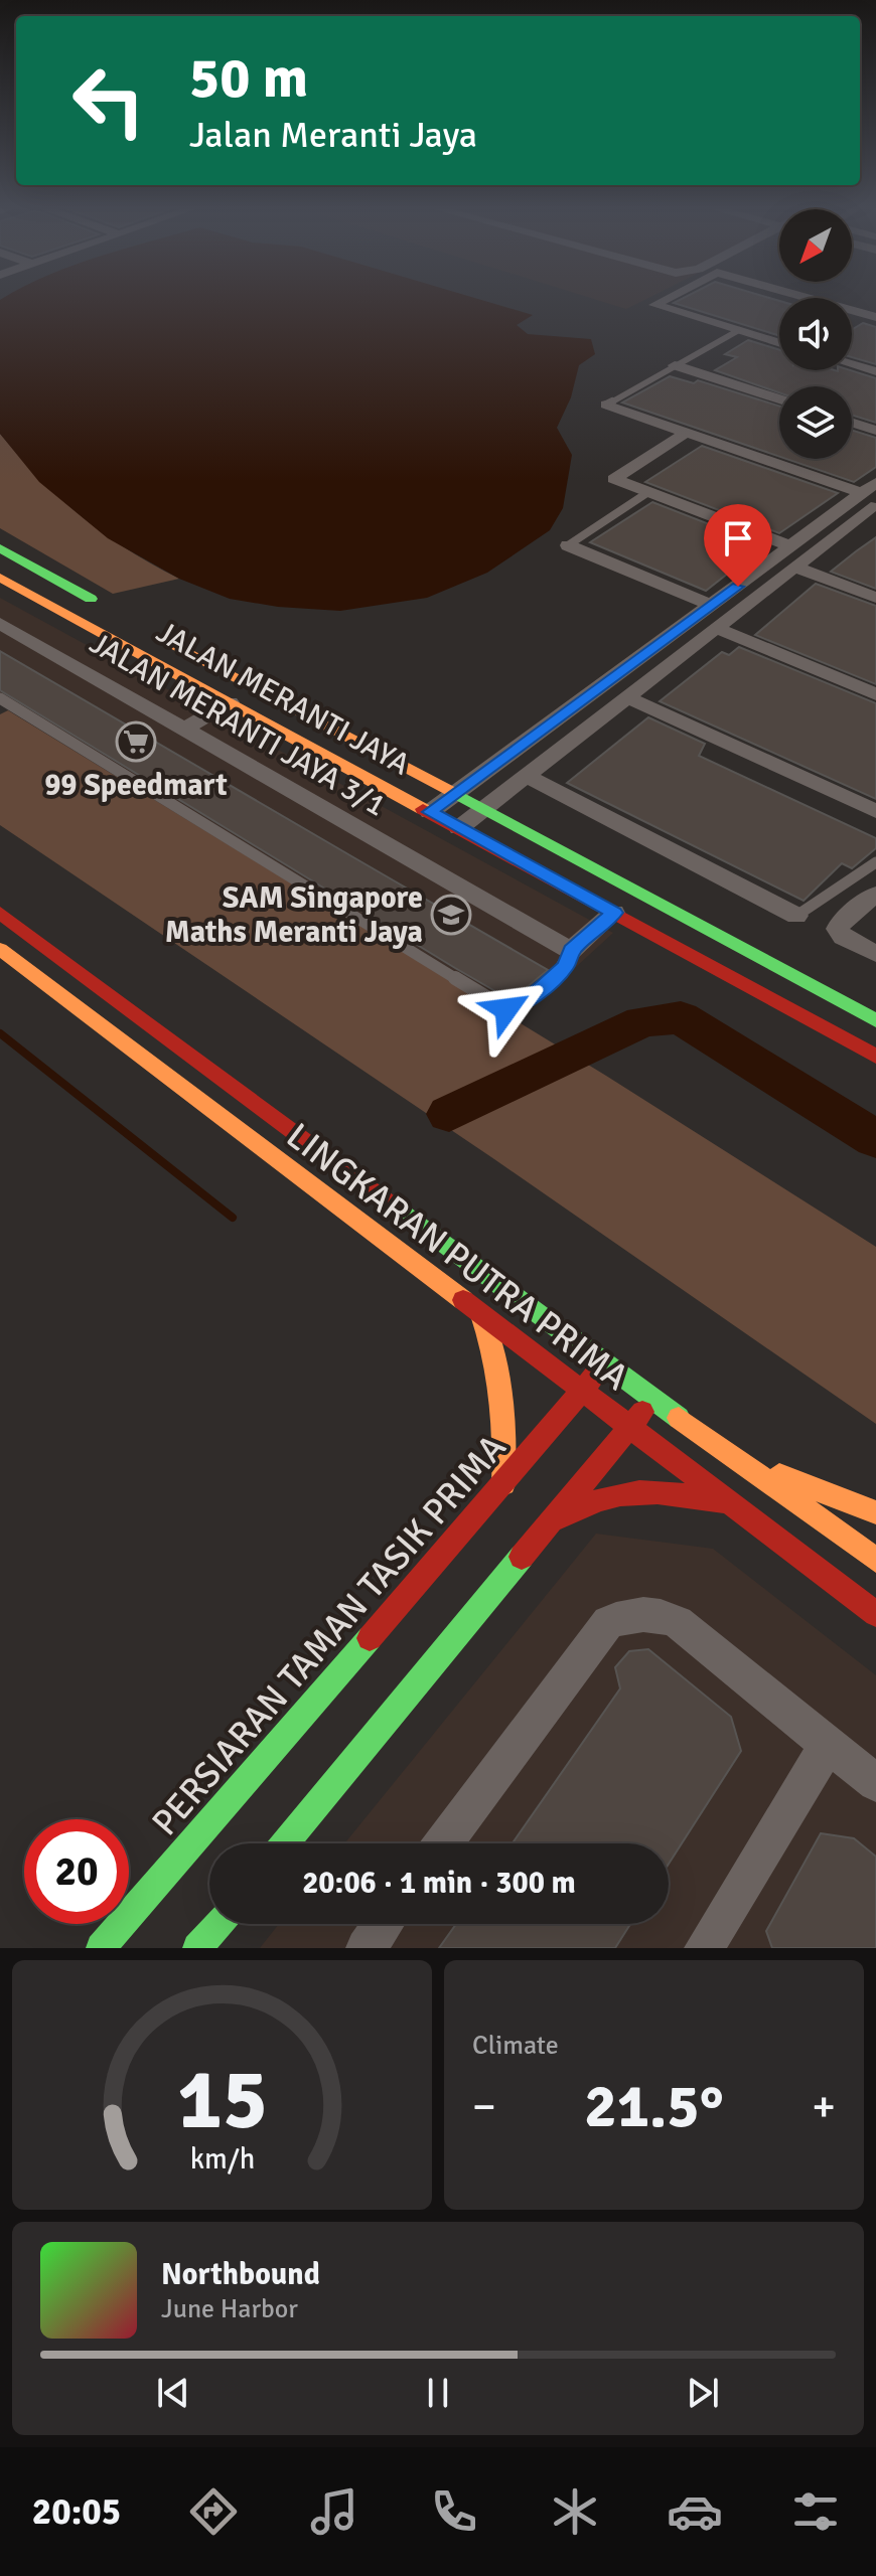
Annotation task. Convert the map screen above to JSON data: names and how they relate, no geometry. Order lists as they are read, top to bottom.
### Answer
{
  "streets": {
    "main road": ["JALAN MERANTI JAYA", "LINGKARAN PUTRA PRIMA", "PERSIARAN TAMAN TASIK PRIMA"],
    "street": ["JALAN MERANTI JAYA 3/1"]
  },
  "crossings": [
    ["LINGKARAN PUTRA PRIMA", "PERSIARAN TAMAN TASIK PRIMA"]
  ],
  "places": {
    "supermarket": ["99 Speedmart"],
    "school or university": ["SAM Singapore Maths Meranti Jaya"]
  },
  "north": "bottom left",
  "page": {
    "turn": ["50 m", "Jalan Meranti Jaya"],
    "limit": "20",
    "trip": "20:06 · 1 min · 300 m",
    "tile": "Climate",
    "heat": ["−", "21.5°", "+"],
    "song": ["Northbound", "June Harbor"],
    "tabs": "20:05",
    "gauge": ["15", "km/h"]
  }
}
